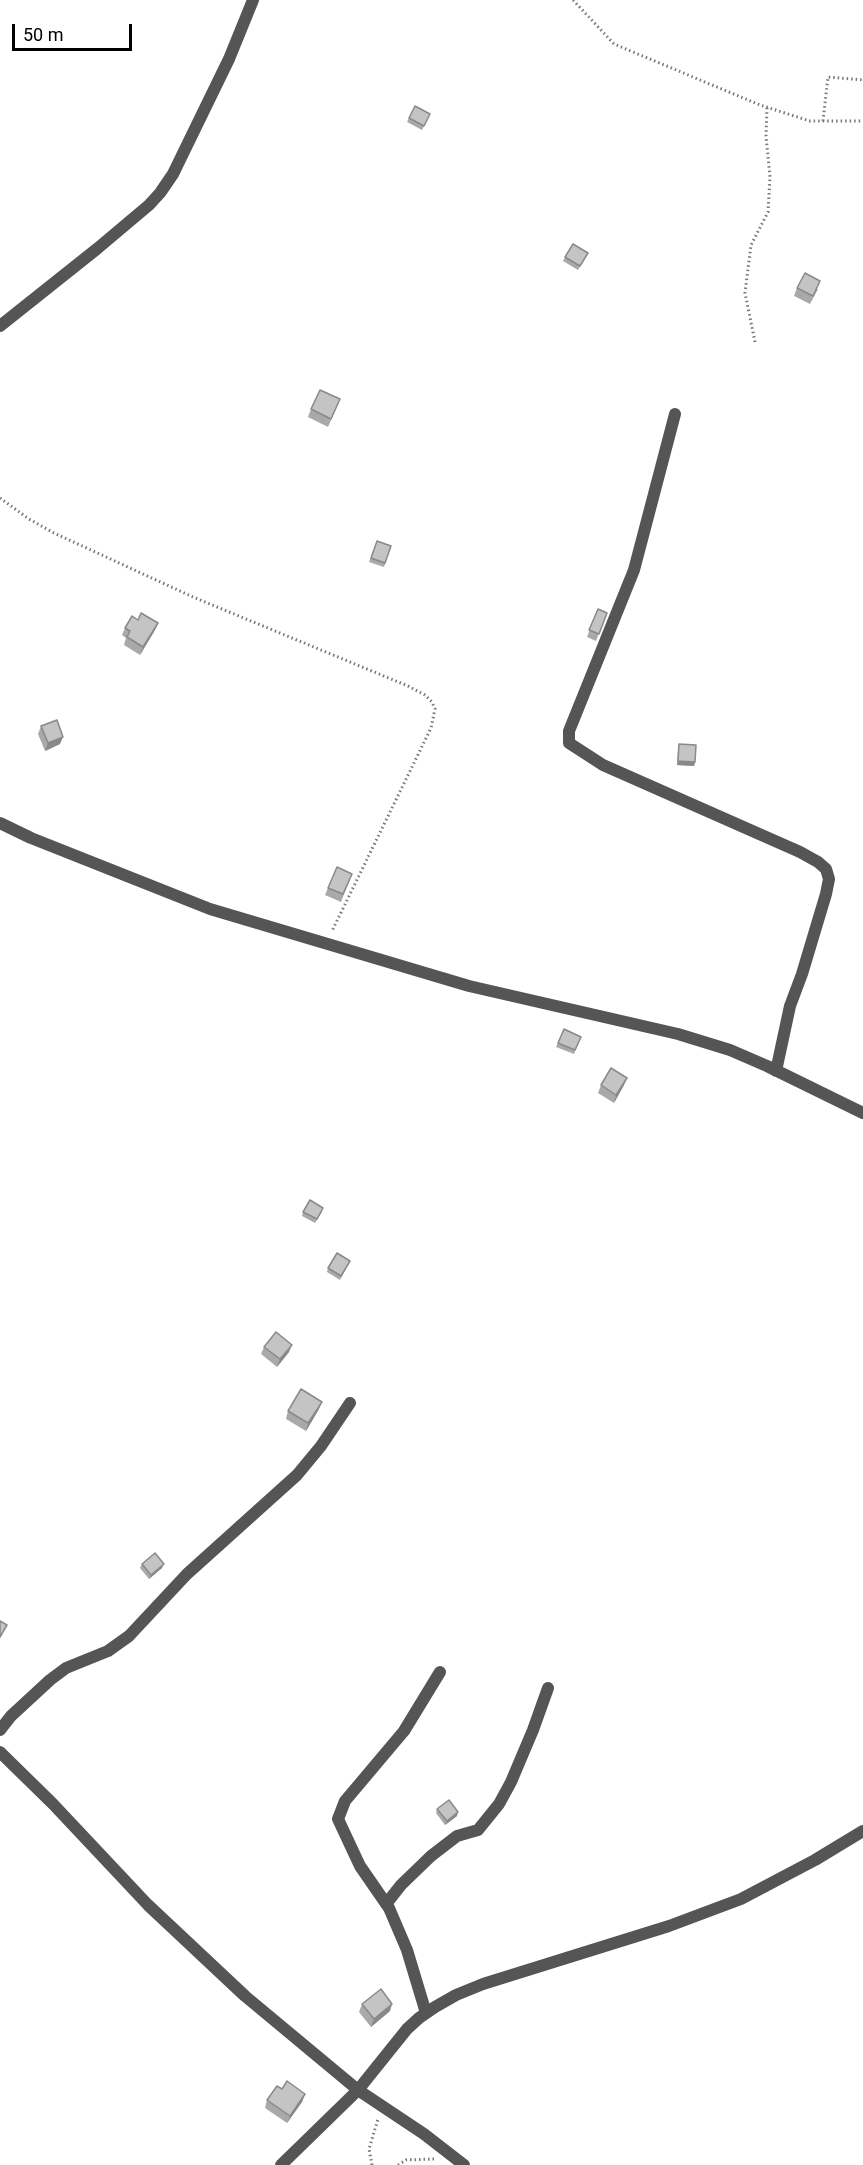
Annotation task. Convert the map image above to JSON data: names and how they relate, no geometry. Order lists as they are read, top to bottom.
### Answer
{
  "scale_bar": "50 m"
}
